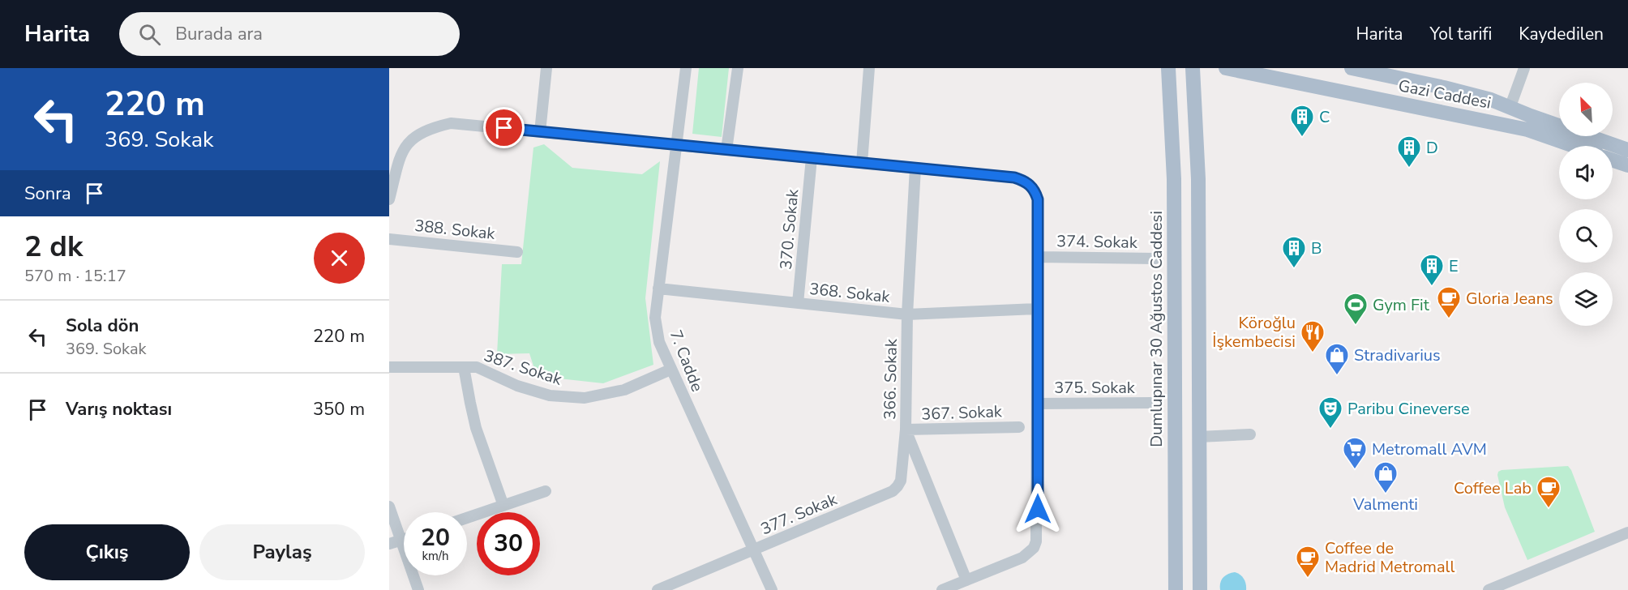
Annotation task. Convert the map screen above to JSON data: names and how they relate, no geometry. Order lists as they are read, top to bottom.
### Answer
{
  "streets": {
    "main road": ["Gazi Caddesi", "Dumlupınar 30 Ağustos Caddesi"],
    "street": [
      "388. Sokak",
      "370. Sokak",
      "374. Sokak",
      "368. Sokak",
      "7. Cadde",
      "387. Sokak",
      "366. Sokak",
      "375. Sokak",
      "367. Sokak",
      "377. Sokak"
    ]
  },
  "crossings": [
    ["370. Sokak", "368. Sokak"],
    ["368. Sokak", "7. Cadde"],
    ["368. Sokak", "366. Sokak"],
    ["7. Cadde", "387. Sokak"],
    ["7. Cadde", "377. Sokak"],
    ["366. Sokak", "367. Sokak"],
    ["366. Sokak", "377. Sokak"],
    ["367. Sokak", "377. Sokak"]
  ],
  "places": {
    "building": [
      "C",
      "D",
      "B",
      "E"
    ],
    "cafe": ["Gloria Jeans", "Coffee Lab", "Coffee de Madrid Metromall"],
    "sports": ["Gym Fit"],
    "restaurant": ["Köroğlu İşkembecisi"],
    "shop": ["Stradivarius", "Valmenti"],
    "theatre": ["Paribu Cineverse"],
    "supermarket": ["Metromall AVM"]
  },
  "north": "top left",
  "page": {
    "header": "Harita",
    "search": "Burada ara",
    "nav": ["Harita", "Yol tarifi", "Kaydedilen"],
    "turn": ["220 m", "369. Sokak"],
    "then": "Sonra",
    "heading": ["2 dk", "570 m · 15:17"],
    "list": [
      {
        "name": "Sola dön",
        "note": "369. Sokak",
        "value": "220 m"
      },
      {
        "name": "Varış noktası",
        "value": "350 m"
      }
    ],
    "speed": "20 km/h",
    "limit": "30",
    "buttons": ["Çıkış", "Paylaş"]
  }
}
